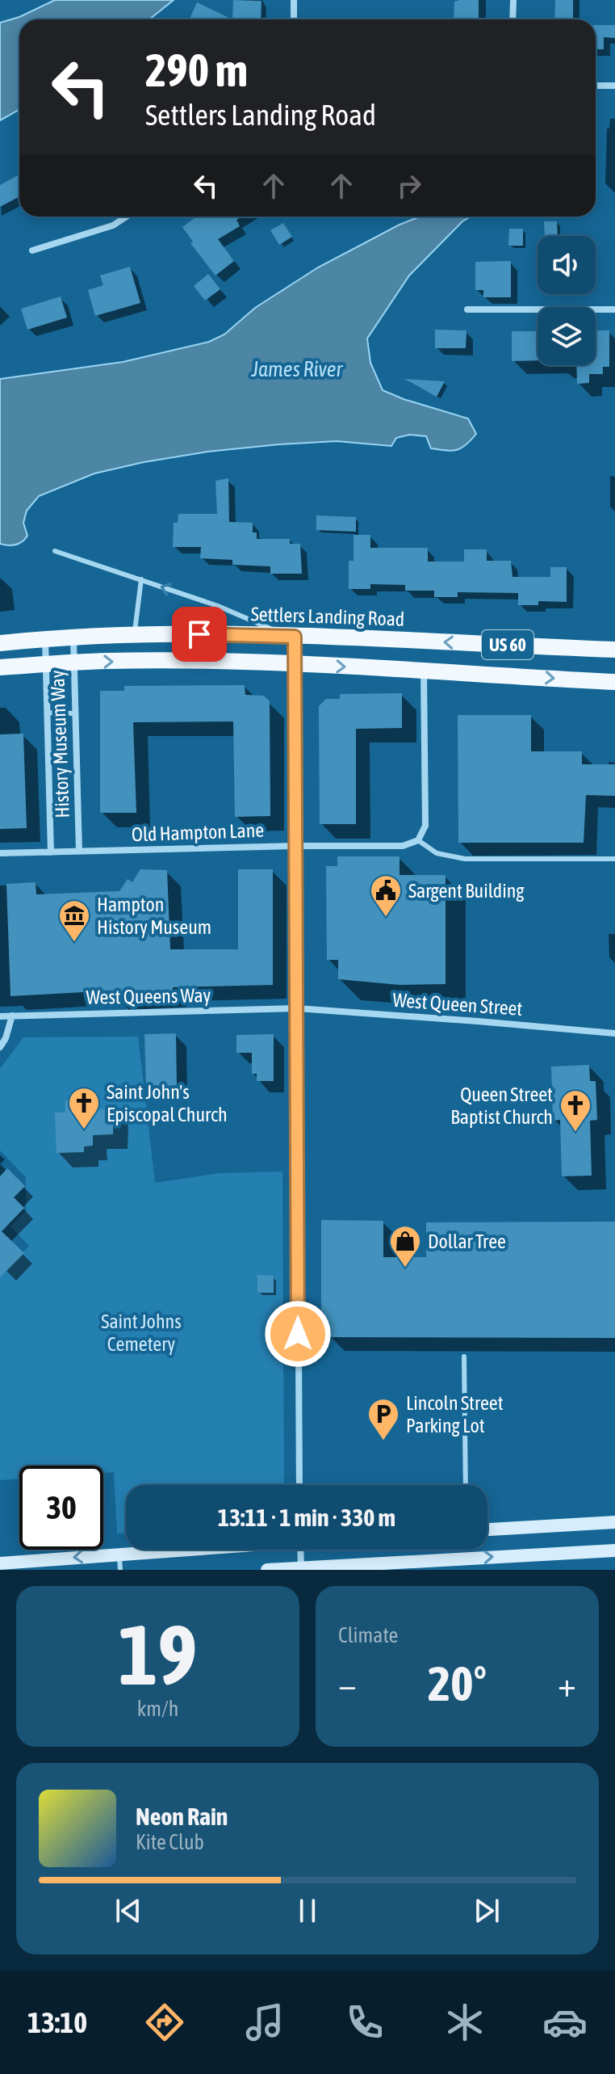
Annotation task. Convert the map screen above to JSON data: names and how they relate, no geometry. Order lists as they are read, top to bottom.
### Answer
{
  "streets": {
    "main road": ["Settlers Landing Road", "US 60"],
    "street": [
      "History Museum Way",
      "Old Hampton Lane",
      "West Queens Way",
      "West Queen Street"
    ]
  },
  "crossings": [
    ["Settlers Landing Road", "History Museum Way"],
    ["US 60", "History Museum Way"],
    ["History Museum Way", "Old Hampton Lane"],
    ["West Queens Way", "West Queen Street"]
  ],
  "water": ["James River"],
  "parks": ["Saint Johns Cemetery"],
  "places": {
    "public building": ["Sargent Building"],
    "museum": ["Hampton History Museum"],
    "church": ["Saint John's Episcopal Church", "Queen Street Baptist Church"],
    "shop": ["Dollar Tree"],
    "parking": ["Lincoln Street Parking Lot"]
  },
  "page": {
    "turn": ["290 m", "Settlers Landing Road"],
    "limit": "30",
    "trip": "13:11 · 1 min · 330 m",
    "tile": [
      ["19", "km/h"],
      "Climate"
    ],
    "heat": ["−", "20°", "+"],
    "song": ["Neon Rain", "Kite Club"],
    "tabs": "13:10"
  }
}
